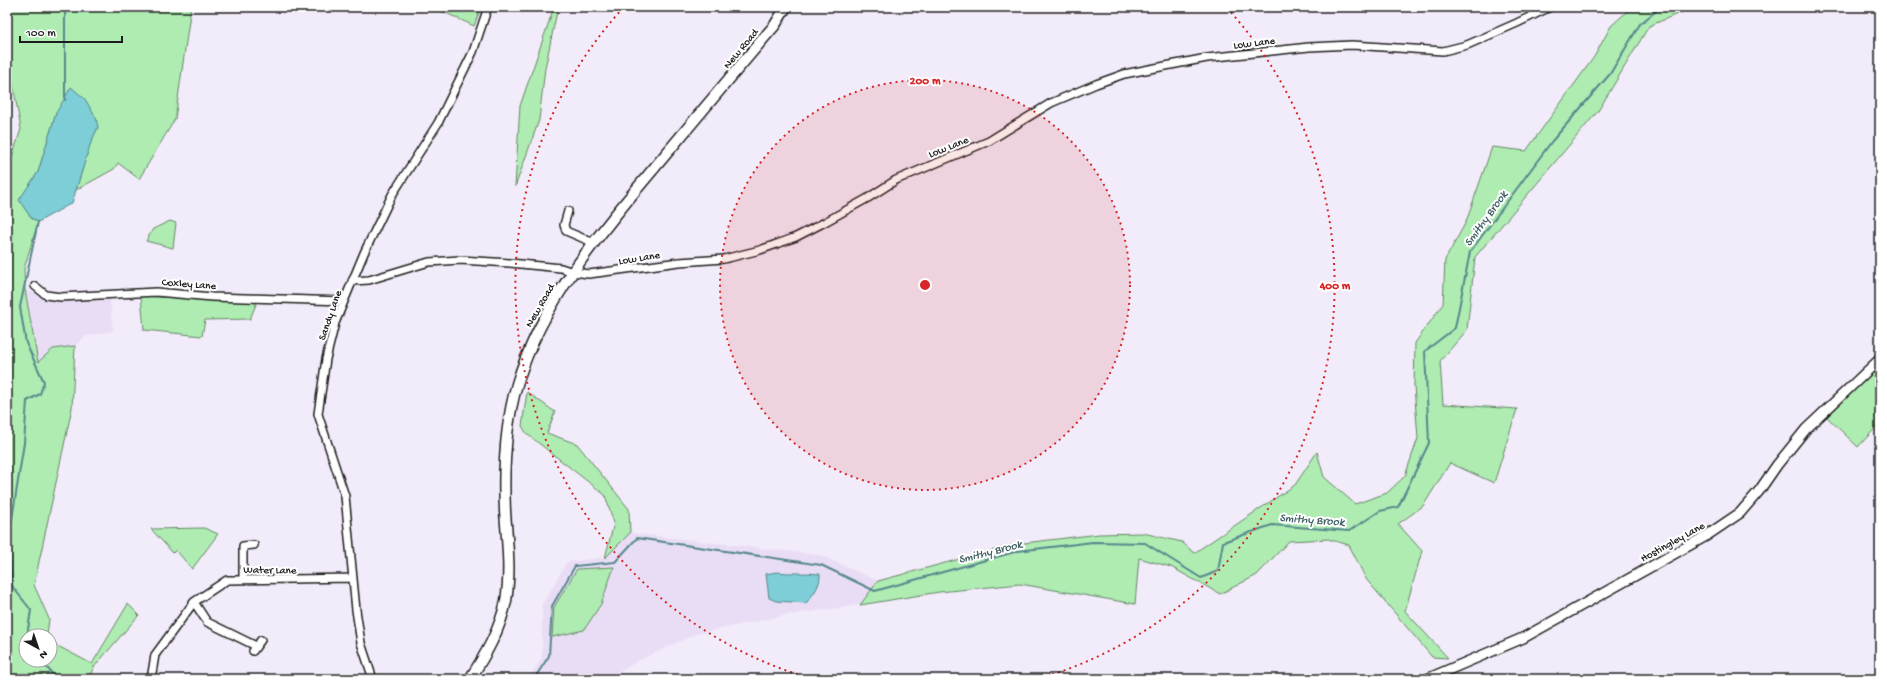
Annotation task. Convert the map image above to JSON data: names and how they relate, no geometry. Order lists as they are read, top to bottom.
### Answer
{
  "streets": {
    "highway": ["New Road"],
    "main road": ["Hostingley Lane"],
    "street": [
      "Low Lane",
      "Coxley Lane",
      "Sandy Lane",
      "Water Lane"
    ]
  },
  "crossings": [
    ["Low Lane", "New Road"],
    ["Low Lane", "Sandy Lane"],
    ["Coxley Lane", "Sandy Lane"],
    ["Sandy Lane", "Water Lane"]
  ],
  "water": ["Smithy Brook"],
  "scale_bar": "100 m",
  "north": "bottom right",
  "rings": ["200 m", "400 m"]
}
